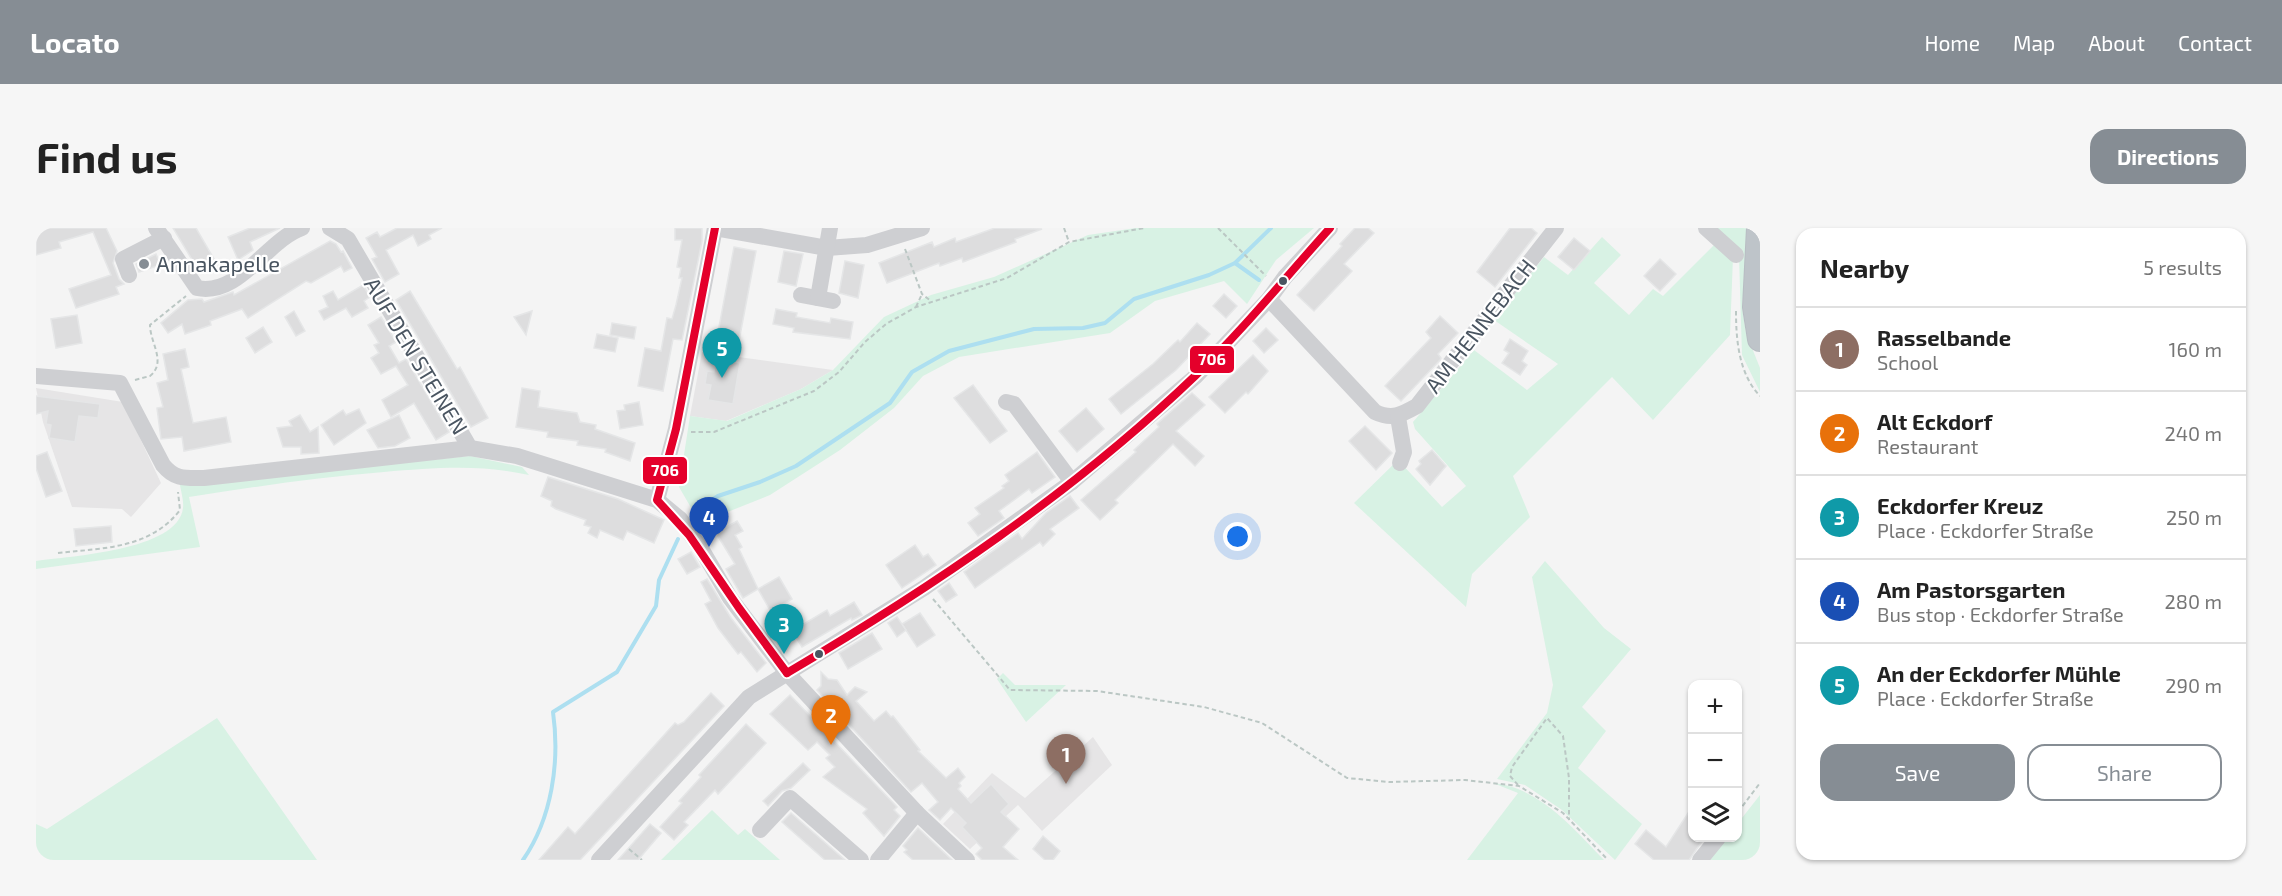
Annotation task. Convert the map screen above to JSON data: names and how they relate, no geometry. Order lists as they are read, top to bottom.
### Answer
{
  "streets": {
    "street": ["AM HENNEBACH", "AUF DEN STEINEN"]
  },
  "places": ["Annakapelle"],
  "lines": ["transit line 706"],
  "page": {
    "header": "Locato",
    "nav": [
      "Home",
      "Map",
      "About",
      "Contact"
    ],
    "buttons": [
      "Directions",
      ["Save", "Share"]
    ],
    "title": "Find us",
    "heading": ["Nearby", "5 results"],
    "list": [
      {
        "mark": "1",
        "name": "Rasselbande",
        "note": "School",
        "value": "160 m"
      },
      {
        "mark": "2",
        "name": "Alt Eckdorf",
        "note": "Restaurant",
        "value": "240 m"
      },
      {
        "mark": "3",
        "name": "Eckdorfer Kreuz",
        "note": "Place · Eckdorfer Straße",
        "value": "250 m"
      },
      {
        "mark": "4",
        "name": "Am Pastorsgarten",
        "note": "Bus stop · Eckdorfer Straße",
        "value": "280 m"
      },
      {
        "mark": "5",
        "name": "An der Eckdorfer Mühle",
        "note": "Place · Eckdorfer Straße",
        "value": "290 m"
      }
    ],
    "pins": [
      "5",
      "4",
      "3",
      "2",
      "1"
    ],
    "map_buttons": ["+", "−"]
  }
}
